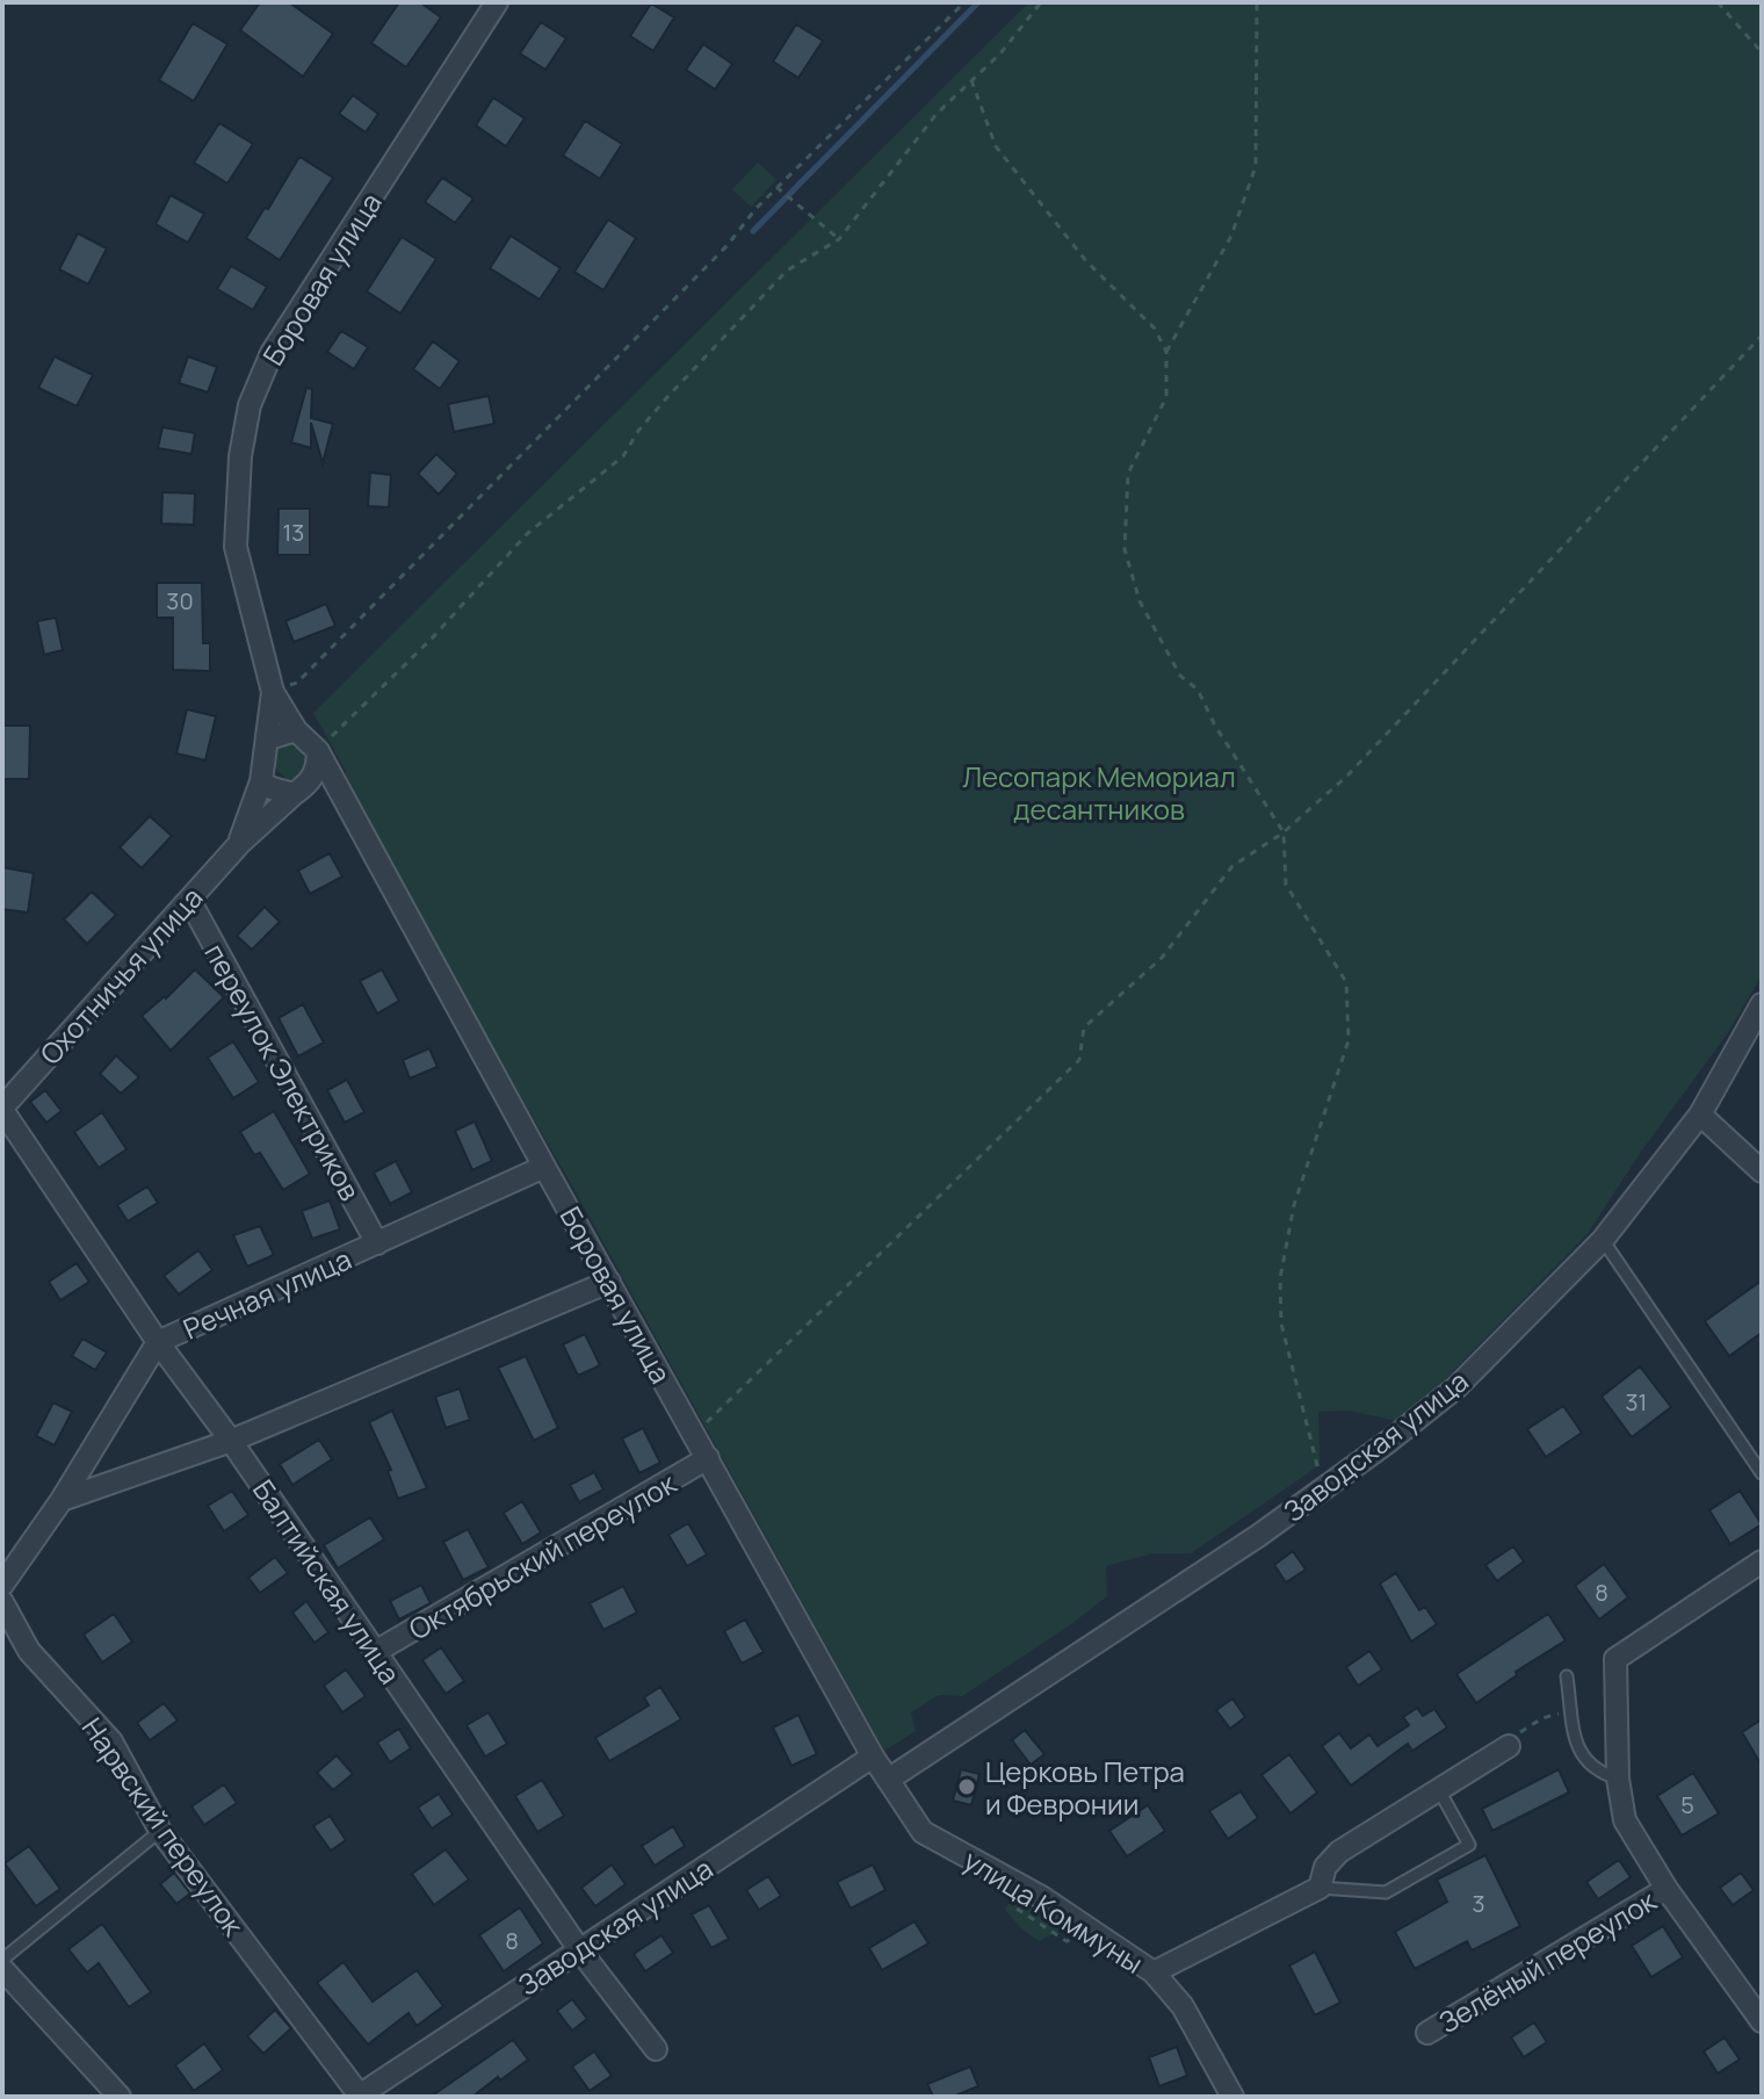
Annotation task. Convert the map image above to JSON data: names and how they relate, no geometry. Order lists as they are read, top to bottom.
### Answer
{
  "streets": {
    "street": [
      "Боровая улица",
      "Охотничья улица",
      "переулок Электриков",
      "Речная улица",
      "Заводская улица",
      "Октябрьский переулок",
      "Балтийская улица",
      "Нарвский переулок",
      "улица Коммуны",
      "Зелёный переулок"
    ]
  },
  "crossings": [
    ["Боровая улица", "Охотничья улица"],
    ["Боровая улица", "Речная улица"],
    ["Боровая улица", "Заводская улица"],
    ["Боровая улица", "Октябрьский переулок"],
    ["Боровая улица", "улица Коммуны"],
    ["Охотничья улица", "переулок Электриков"],
    ["Охотничья улица", "Балтийская улица"],
    ["переулок Электриков", "Речная улица"],
    ["Речная улица", "Балтийская улица"],
    ["Заводская улица", "Балтийская улица"],
    ["Заводская улица", "Нарвский переулок"],
    ["Октябрьский переулок", "Балтийская улица"]
  ],
  "parks": ["Лесопарк Мемориал десантников"],
  "places": ["Церковь Петра и Февронии"],
  "house_numbers": [
    "13",
    "30",
    "31",
    "8",
    "5",
    "3",
    "8"
  ]
}
